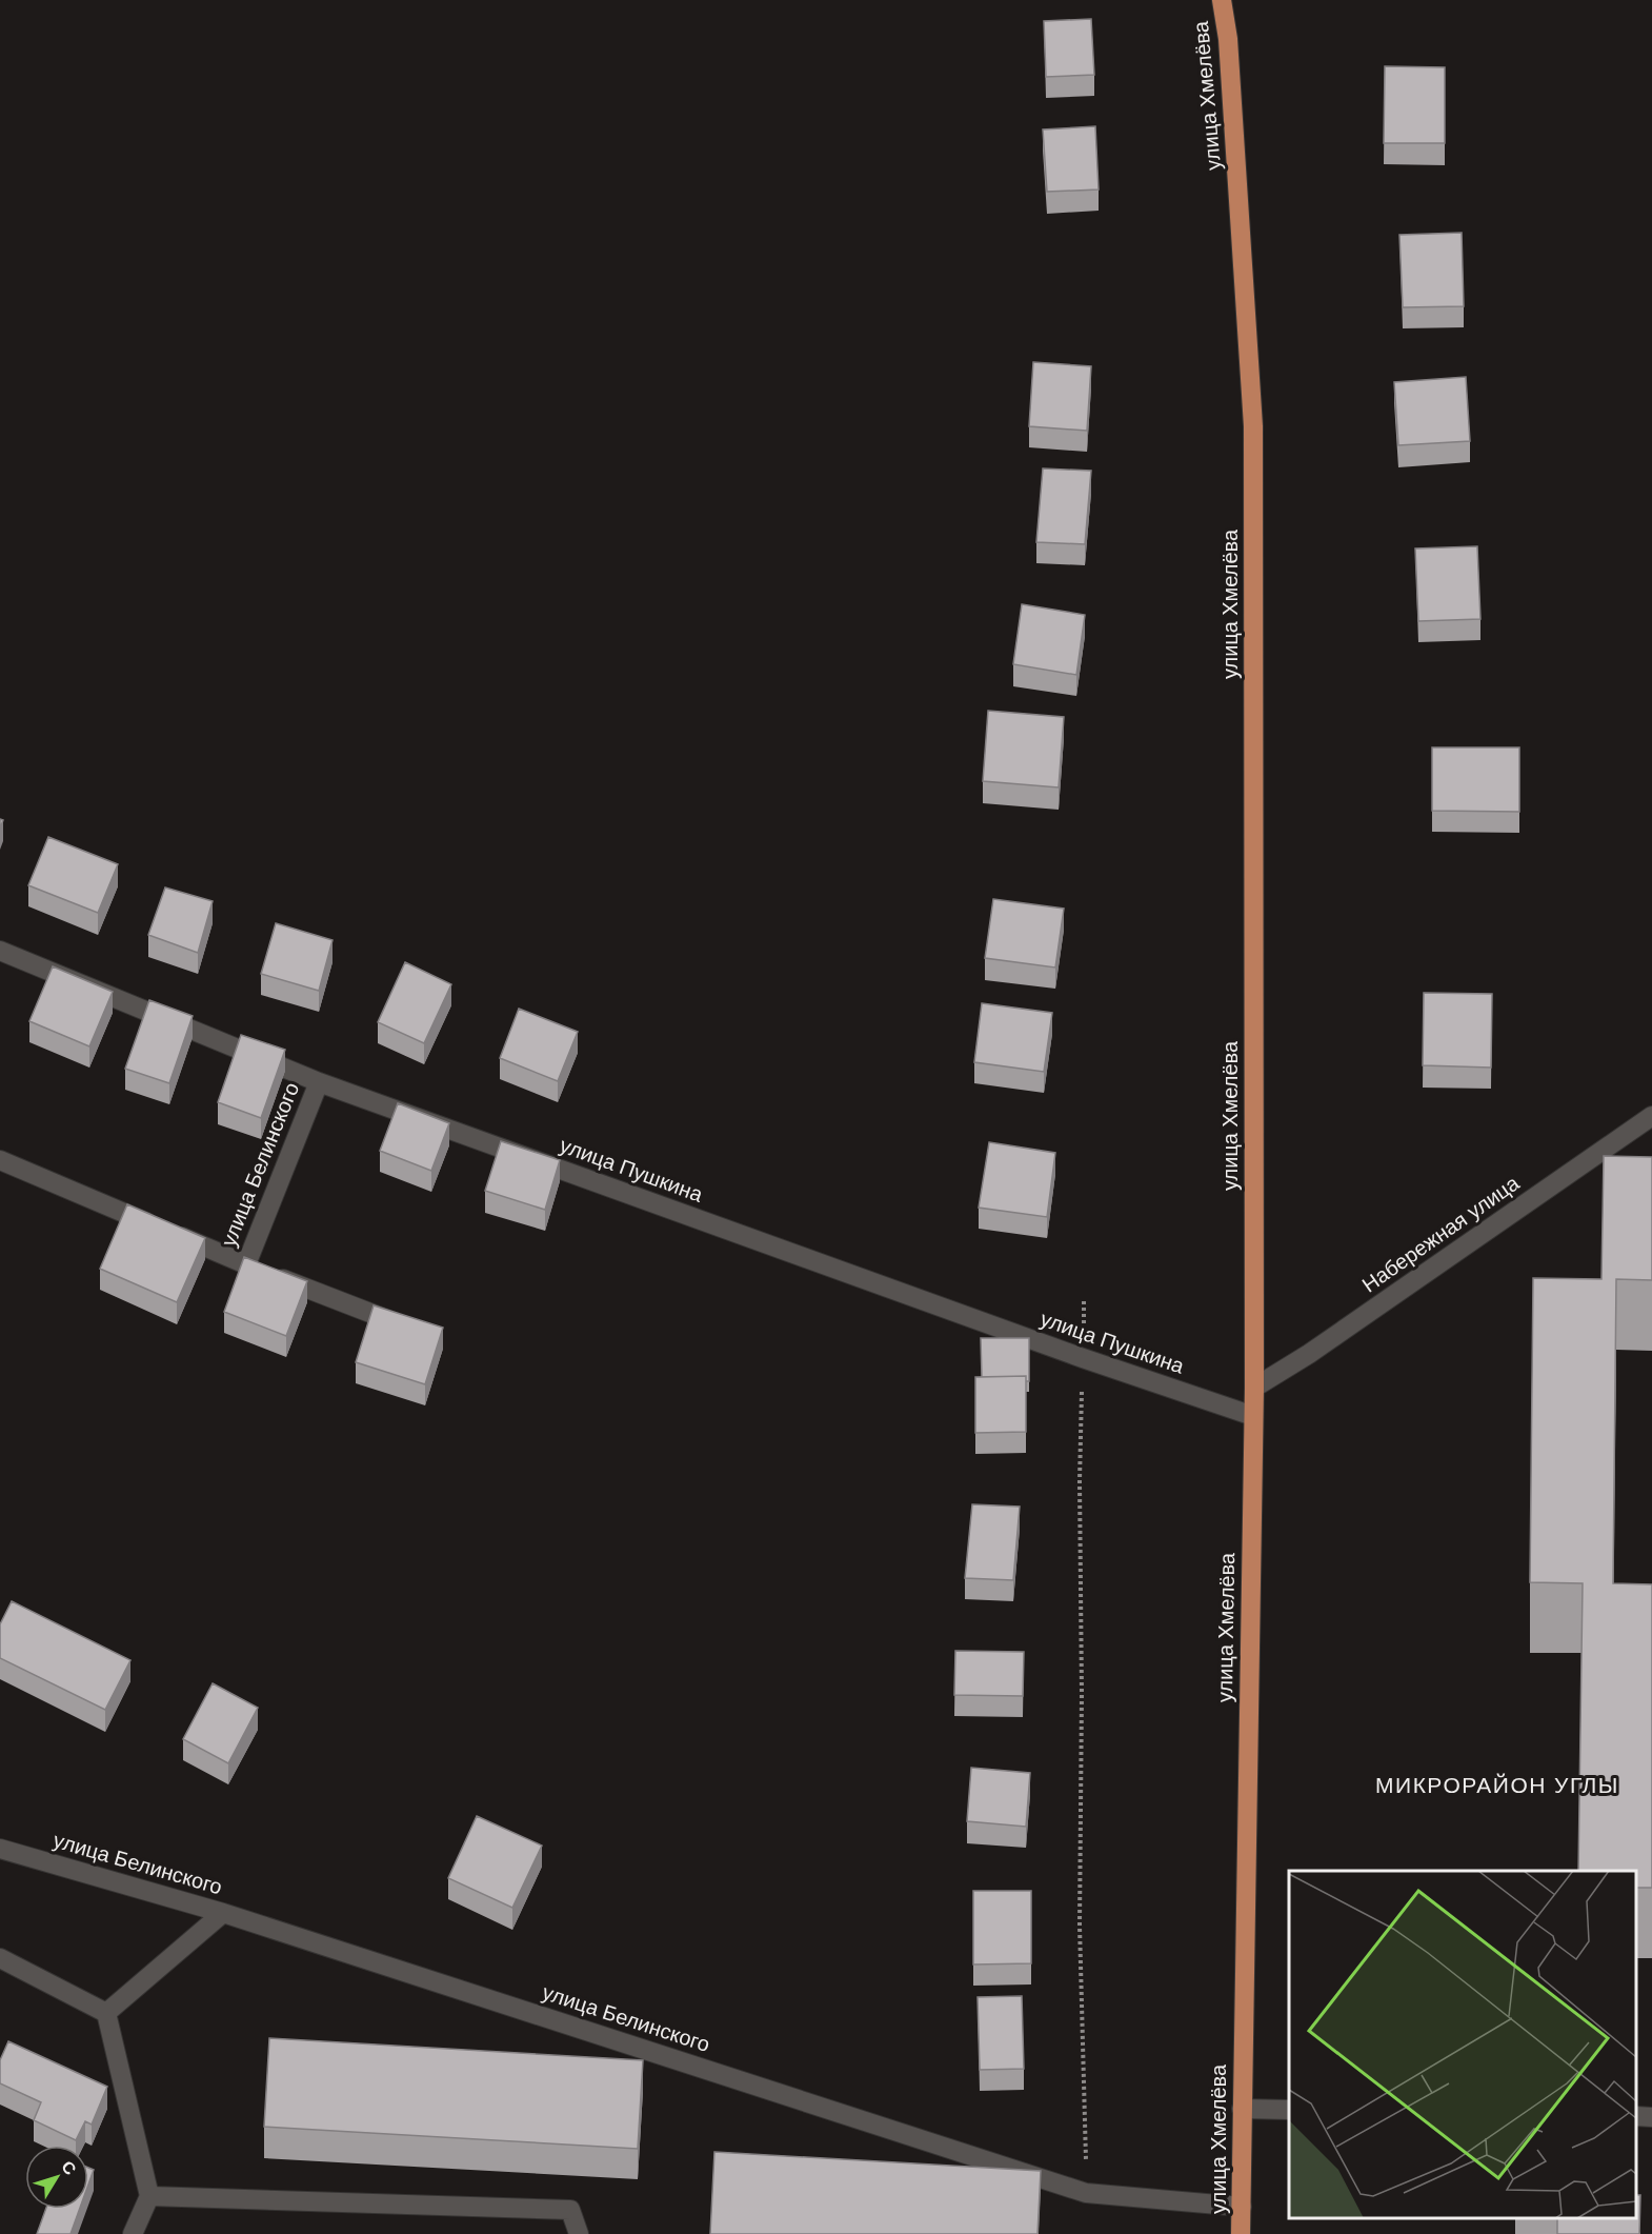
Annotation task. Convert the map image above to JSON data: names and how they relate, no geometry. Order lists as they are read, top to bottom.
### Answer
{
  "streets": {
    "main road": ["улица Хмелёва"],
    "street": ["улица Белинского", "улица Пушкина", "Набережная улица"]
  },
  "crossings": [
    ["улица Хмелёва", "улица Белинского"],
    ["улица Хмелёва", "улица Пушкина"],
    ["улица Хмелёва", "Набережная улица"],
    ["улица Белинского", "улица Пушкина"]
  ],
  "districts": ["МИКРОРАЙОН УГЛЫ"],
  "north": "top right"
}
